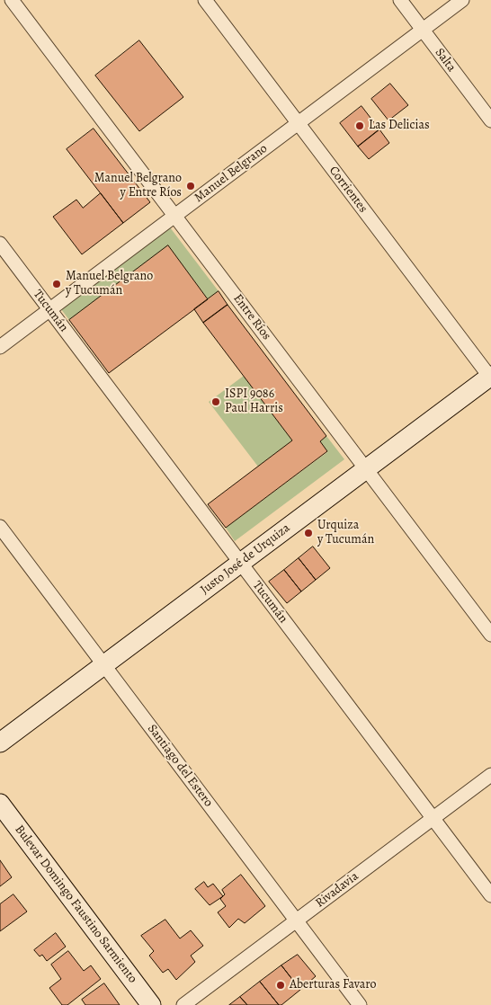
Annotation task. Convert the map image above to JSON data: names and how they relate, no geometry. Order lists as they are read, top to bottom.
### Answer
{
  "streets": {
    "street": [
      "Salta",
      "Manuel Belgrano",
      "Corrientes",
      "Tucumán",
      "Entre Ríos",
      "Justo José de Urquiza",
      "Santiago del Estero",
      "Rivadavia",
      "Bulevar Domingo Faustino Sarmiento"
    ]
  },
  "crossings": [
    ["Salta", "Manuel Belgrano"],
    ["Manuel Belgrano", "Corrientes"],
    ["Manuel Belgrano", "Tucumán"],
    ["Manuel Belgrano", "Entre Ríos"],
    ["Corrientes", "Justo José de Urquiza"],
    ["Tucumán", "Justo José de Urquiza"],
    ["Tucumán", "Rivadavia"],
    ["Entre Ríos", "Justo José de Urquiza"],
    ["Justo José de Urquiza", "Santiago del Estero"],
    ["Santiago del Estero", "Rivadavia"]
  ],
  "places": [
    "Las Delicias",
    "Manuel Belgrano y Entre Ríos",
    "Manuel Belgrano y Tucumán",
    "ISPI 9086 Paul Harris",
    "Urquiza y Tucumán",
    "Aberturas Favaro"
  ]
}
